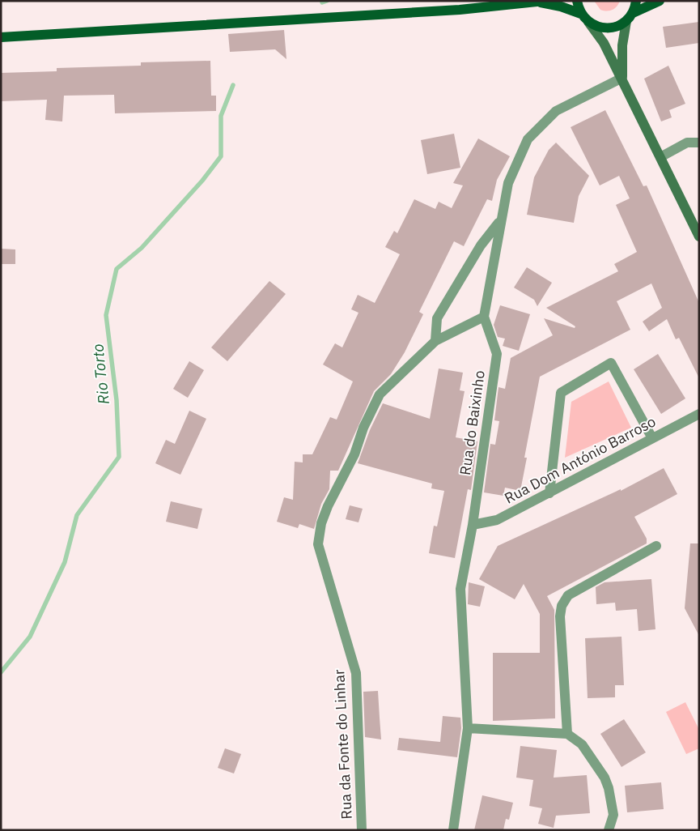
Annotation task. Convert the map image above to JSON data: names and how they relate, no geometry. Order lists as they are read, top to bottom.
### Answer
{
  "streets": {
    "street": ["Rua do Baixinho", "Rua Dom António Barroso", "Rua da Fonte do Linhar"]
  },
  "crossings": [
    ["Rua do Baixinho", "Rua Dom António Barroso"],
    ["Rua do Baixinho", "Rua da Fonte do Linhar"]
  ],
  "water": ["Rio Torto"]
}
